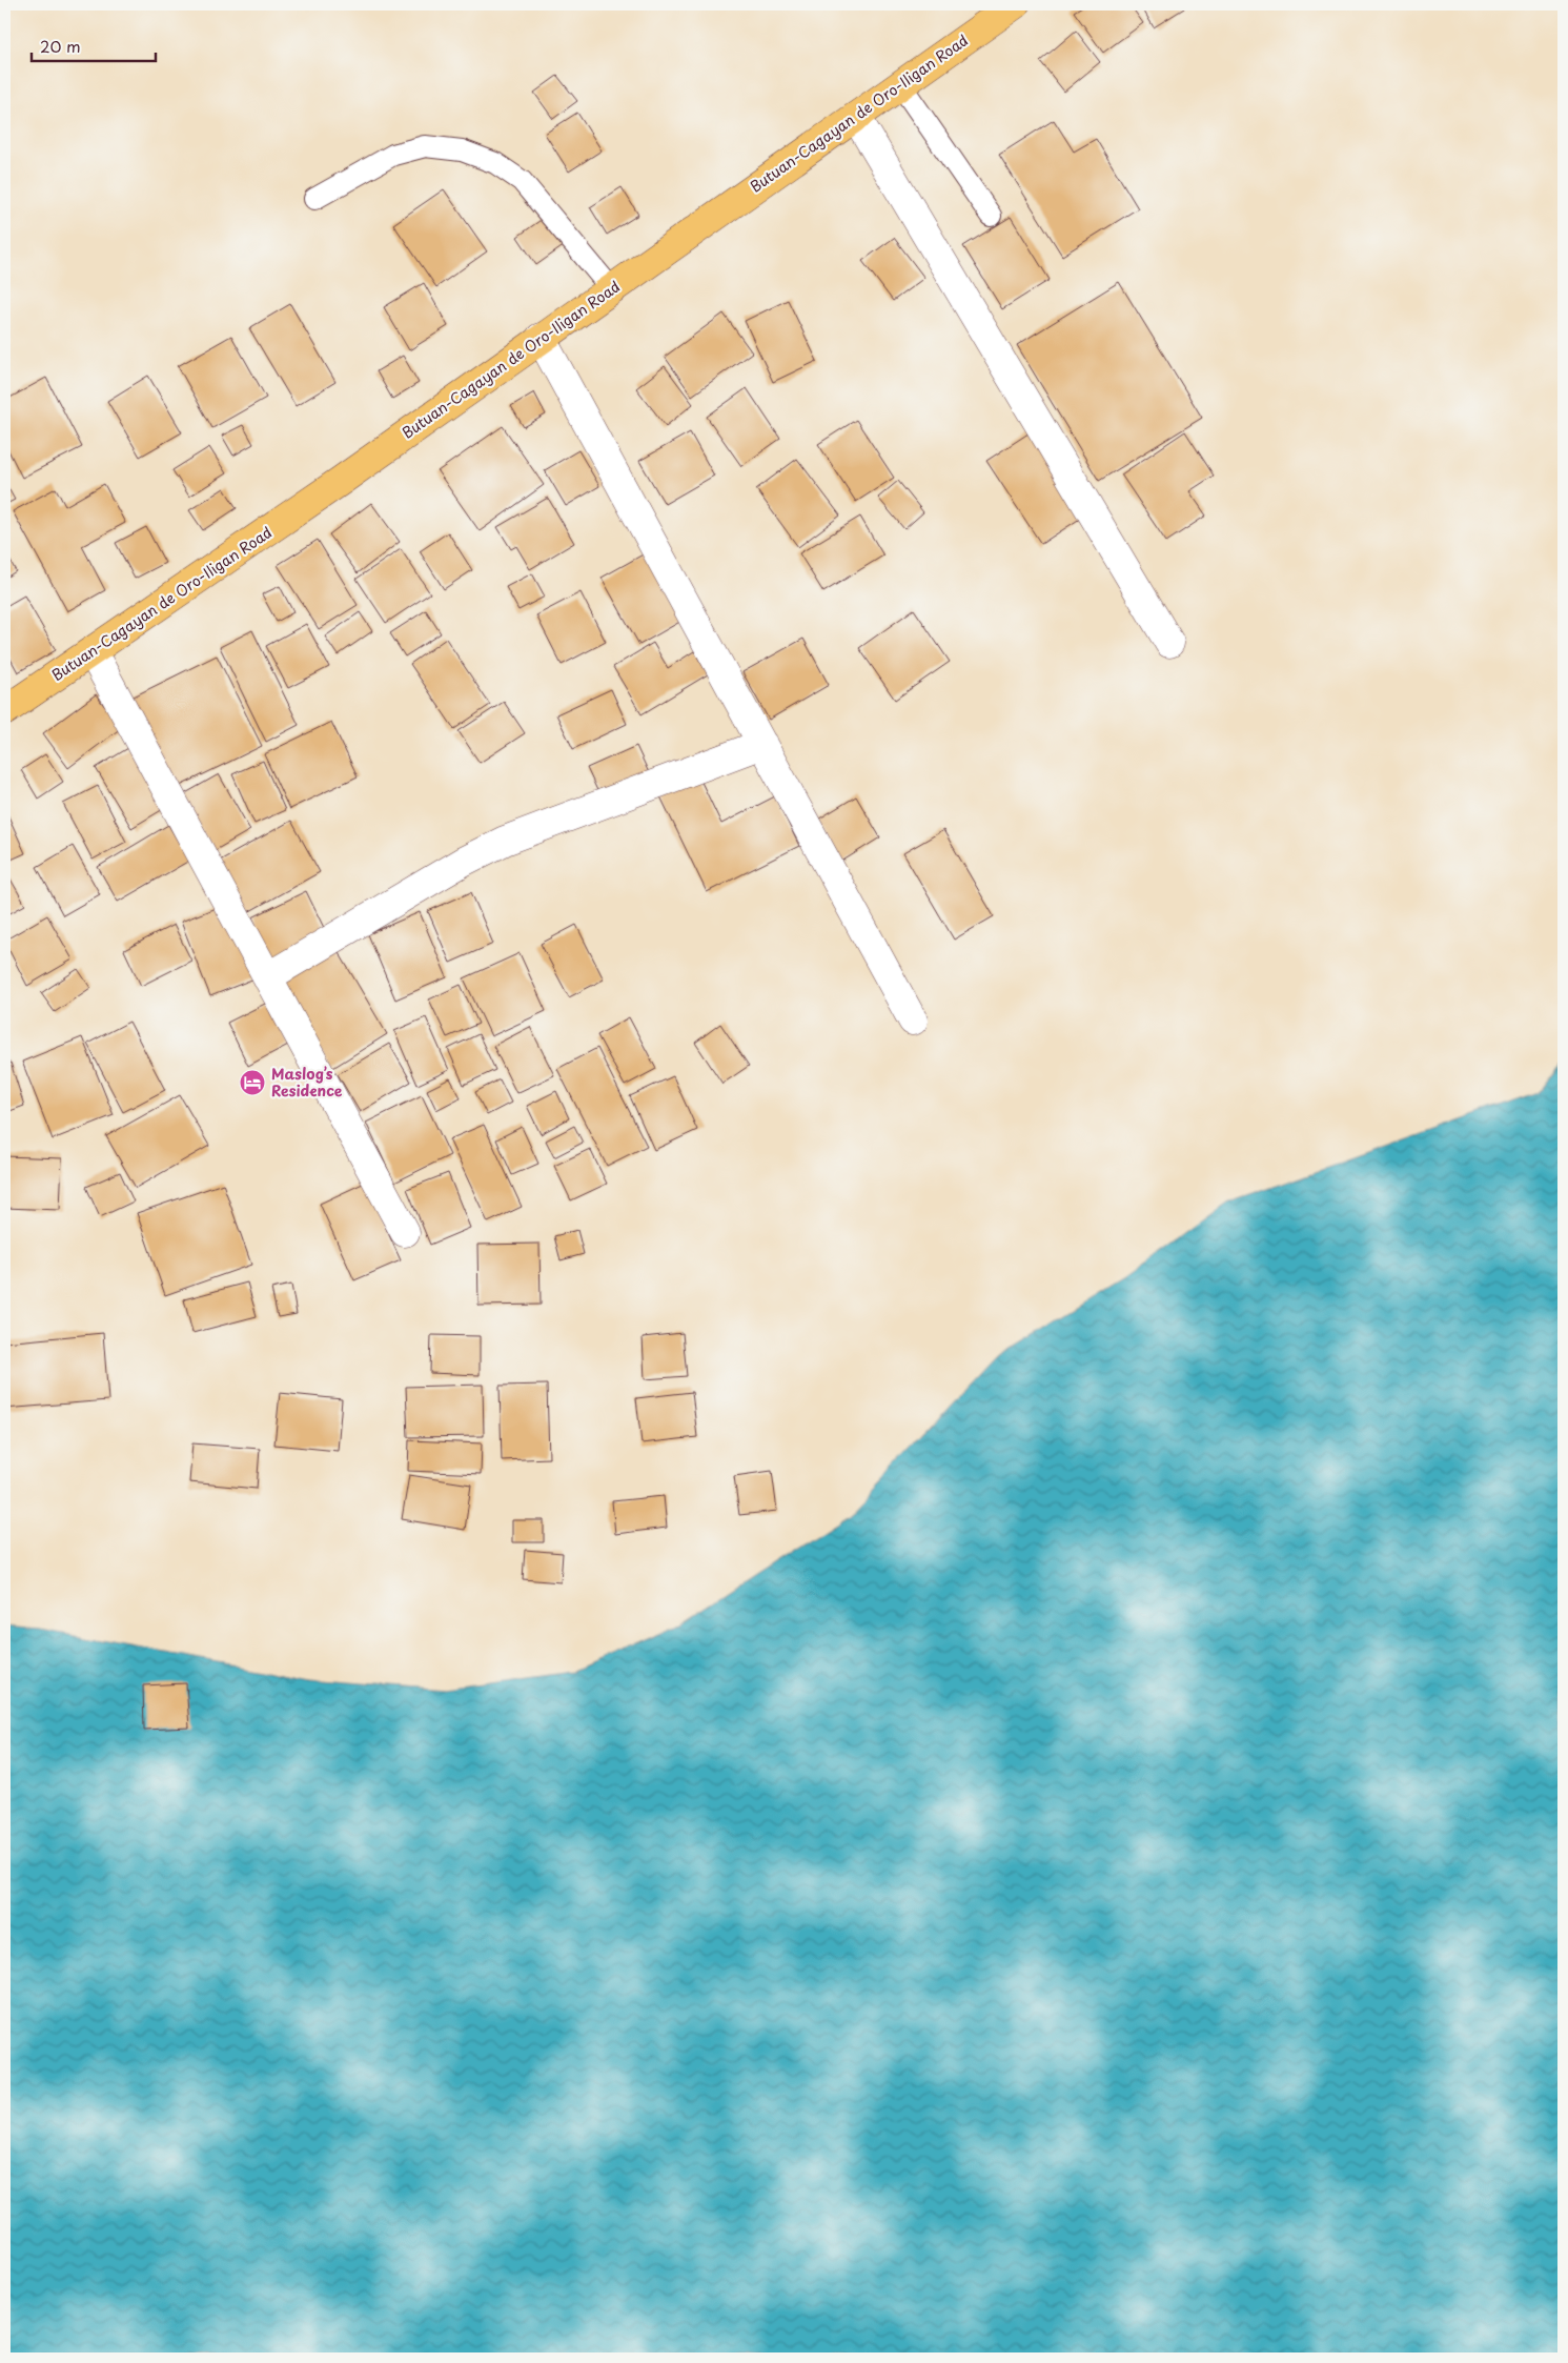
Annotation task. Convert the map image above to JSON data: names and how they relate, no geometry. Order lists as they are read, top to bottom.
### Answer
{
  "streets": {
    "highway": ["Butuan-Cagayan de Oro-Iligan Road"]
  },
  "places": {
    "hotel": ["Maslog’s Residence"]
  },
  "scale_bar": "20 m"
}
